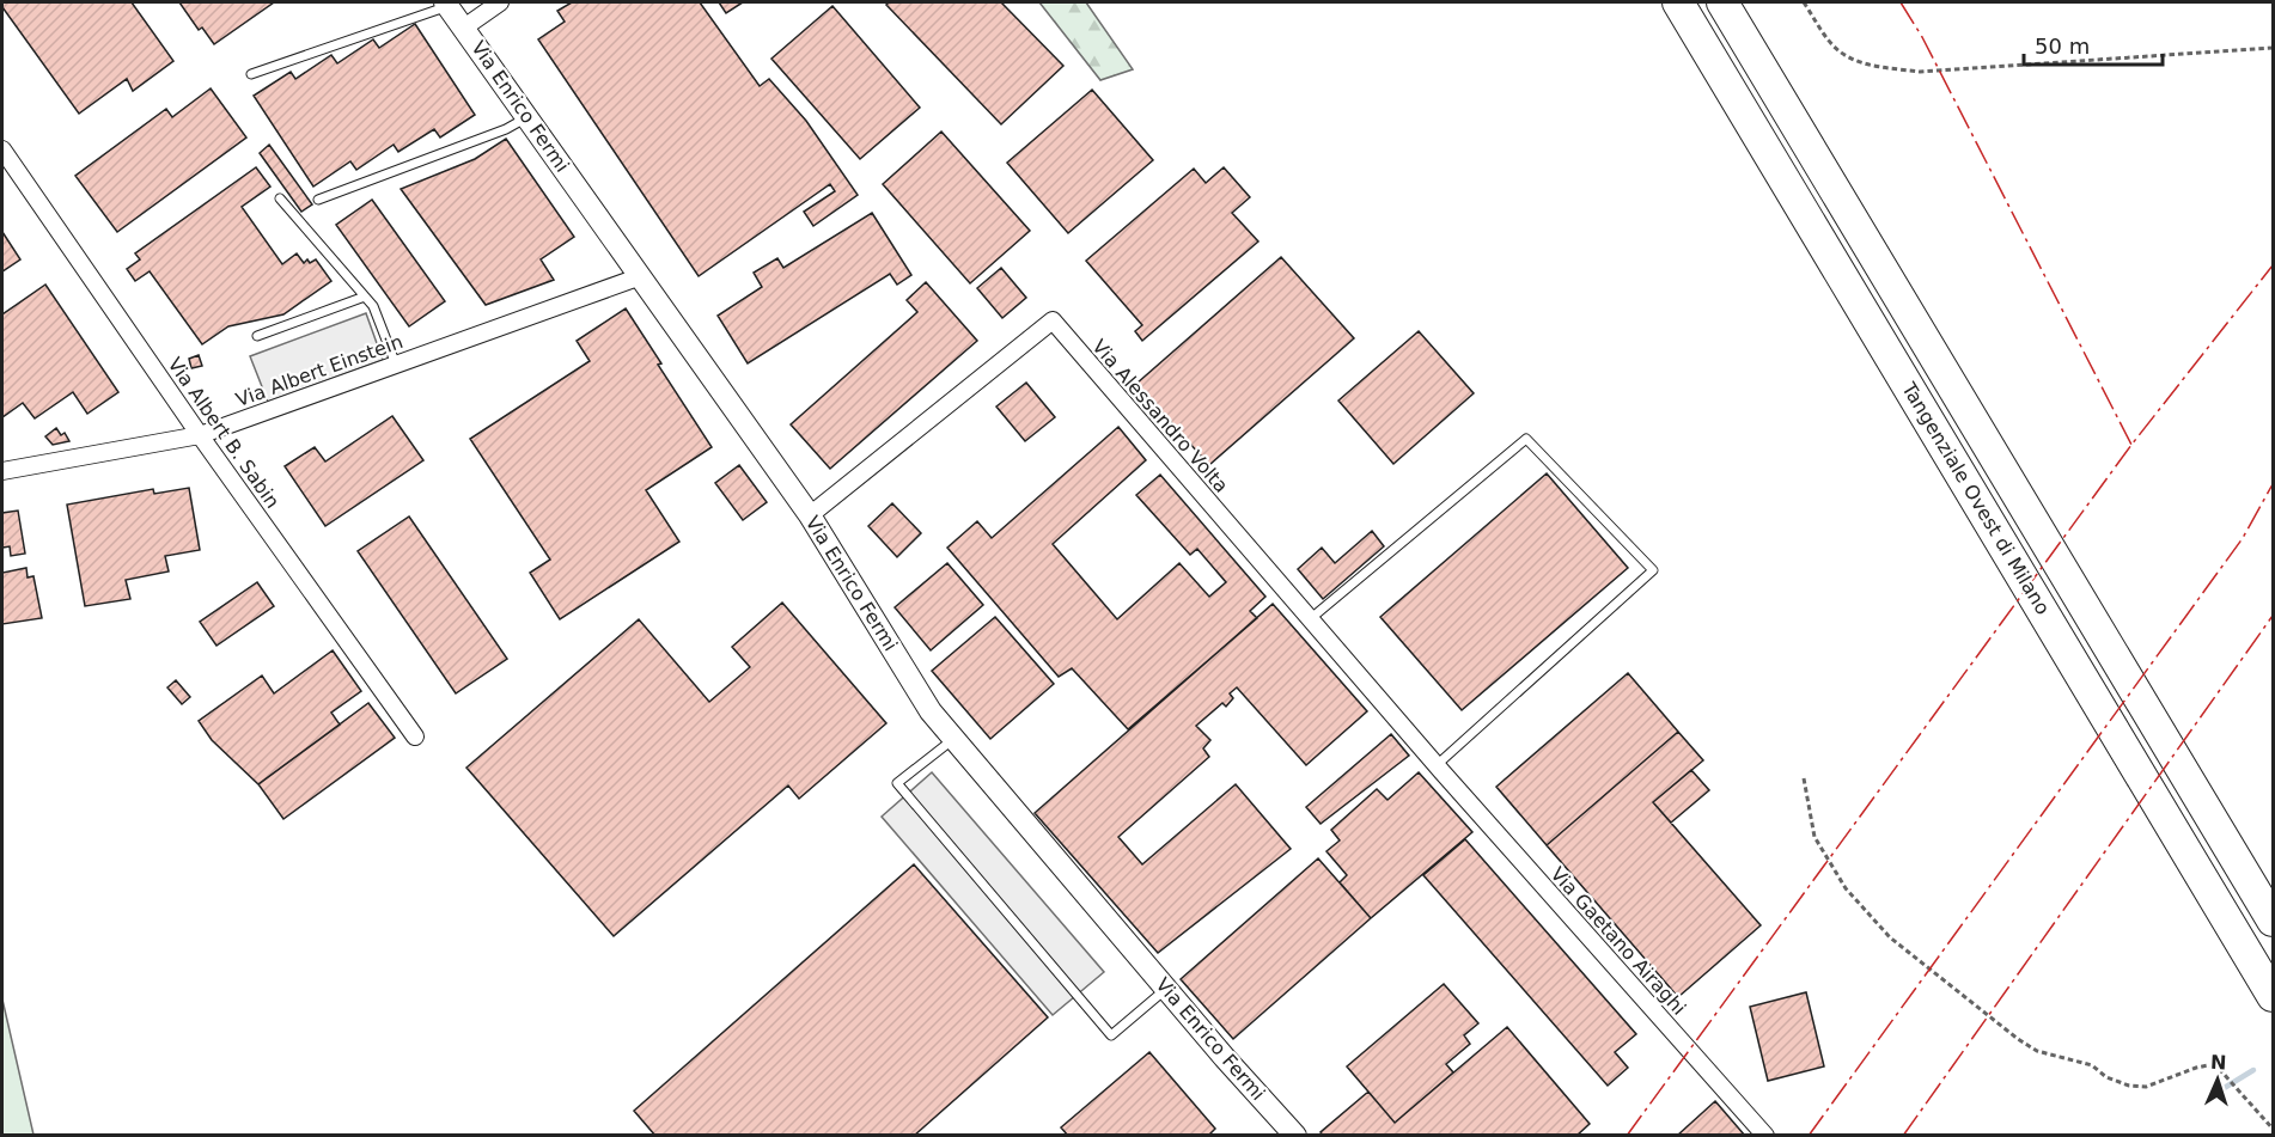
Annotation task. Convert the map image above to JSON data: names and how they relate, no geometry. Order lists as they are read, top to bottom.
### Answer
{
  "streets": {
    "highway": ["Tangenziale Ovest di Milano"],
    "street": [
      "Via Enrico Fermi",
      "Via Albert Einstein",
      "Via Alessandro Volta",
      "Via Albert B. Sabin",
      "Via Gaetano Airaghi"
    ]
  },
  "crossings": [
    ["Via Enrico Fermi", "Via Albert Einstein"],
    ["Via Enrico Fermi", "Via Alessandro Volta"],
    ["Via Albert Einstein", "Via Albert B. Sabin"],
    ["Via Alessandro Volta", "Via Gaetano Airaghi"]
  ],
  "scale_bar": "50 m",
  "north": "top"
}
